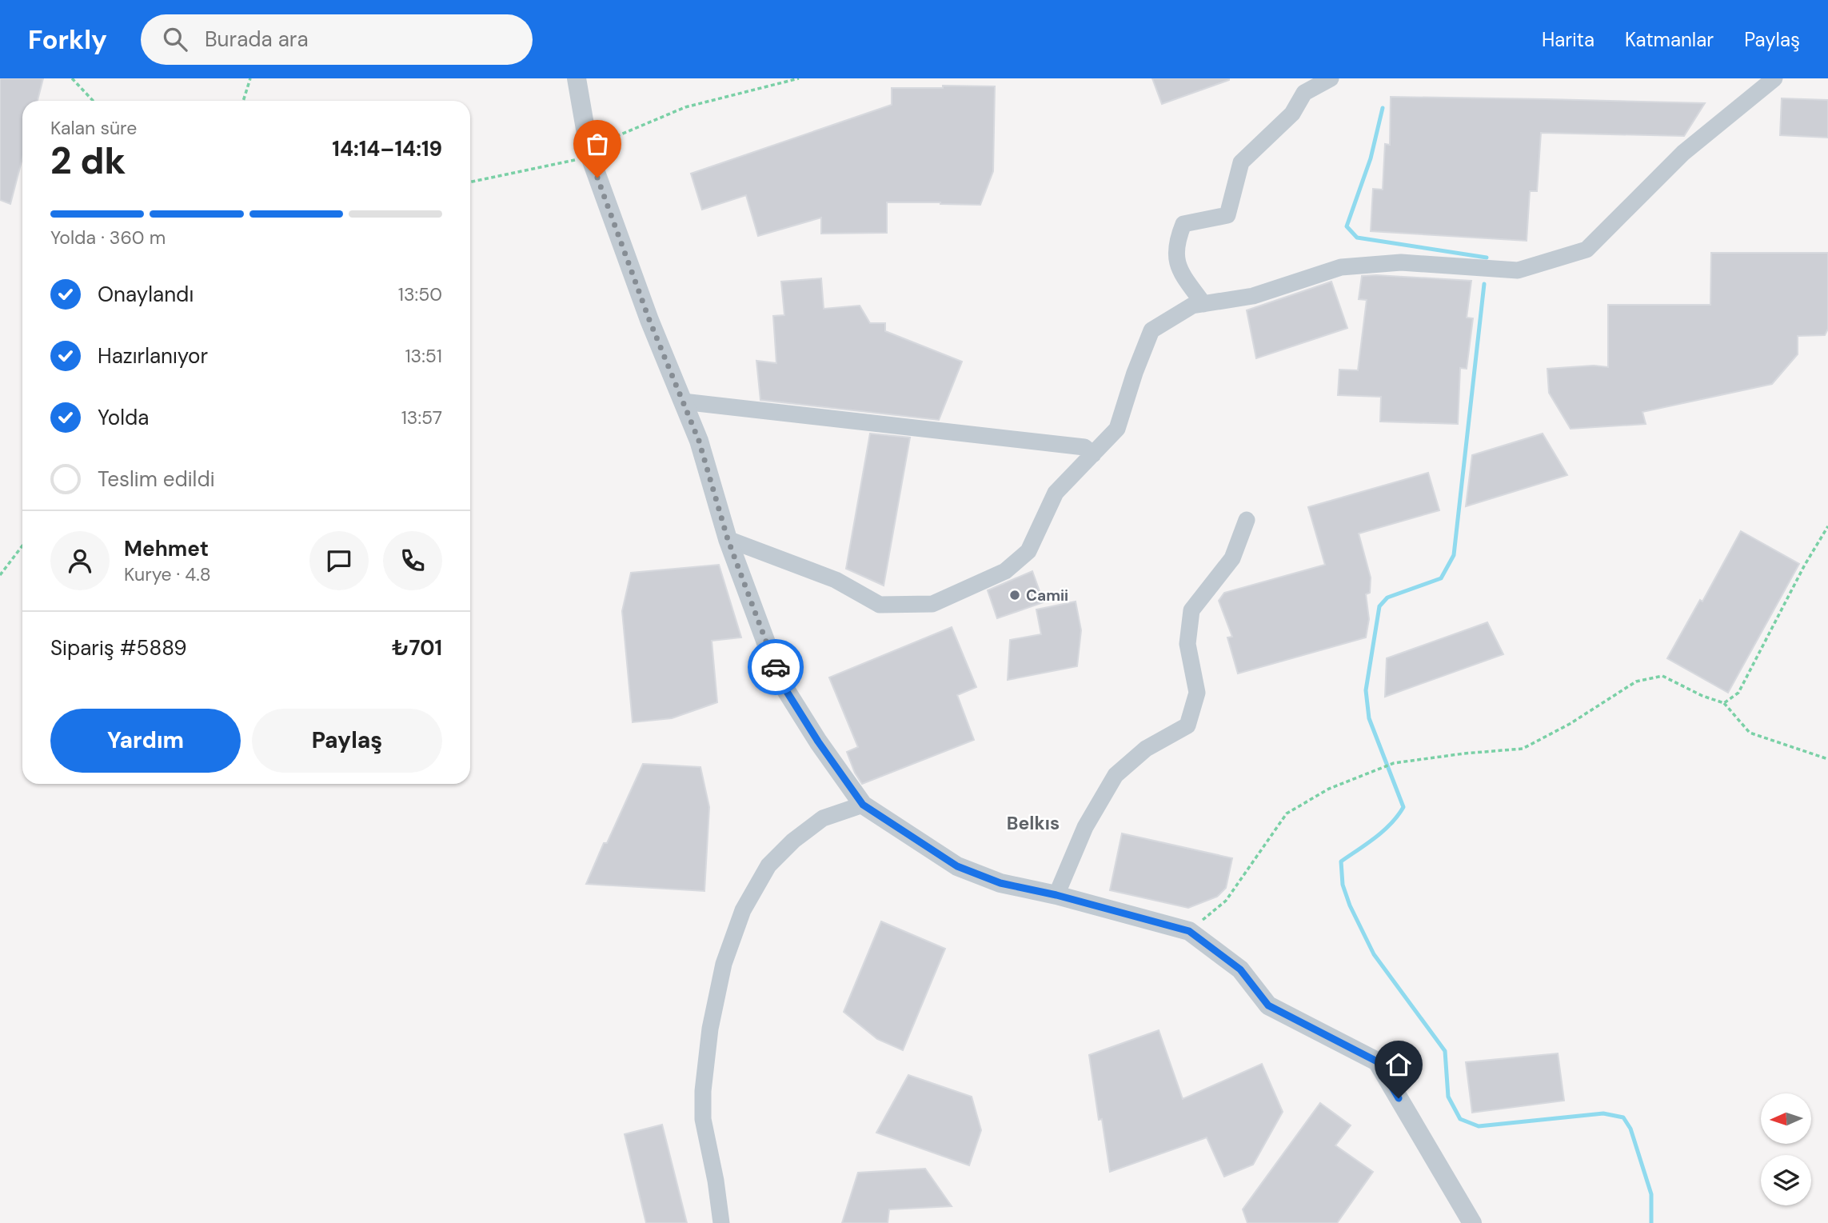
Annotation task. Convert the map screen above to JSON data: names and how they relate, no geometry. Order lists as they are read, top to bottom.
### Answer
{
  "districts": ["Belkıs"],
  "places": ["Camii"],
  "north": "left",
  "page": {
    "header": "Forkly",
    "search": "Burada ara",
    "nav": ["Harita", "Katmanlar", "Paylaş"],
    "heading": ["2 dk", "Kalan süre", "14:14–14:19"],
    "panel": [
      "Mehmet",
      "Kurye · 4.8",
      "Sipariş #5889",
      "₺701"
    ],
    "bar": "Yolda · 360 m",
    "list": [
      ["Onaylandı", "13:50"],
      ["Hazırlanıyor", "13:51"],
      ["Yolda", "13:57"],
      "Teslim edildi"
    ],
    "buttons": ["Yardım", "Paylaş"]
  }
}
